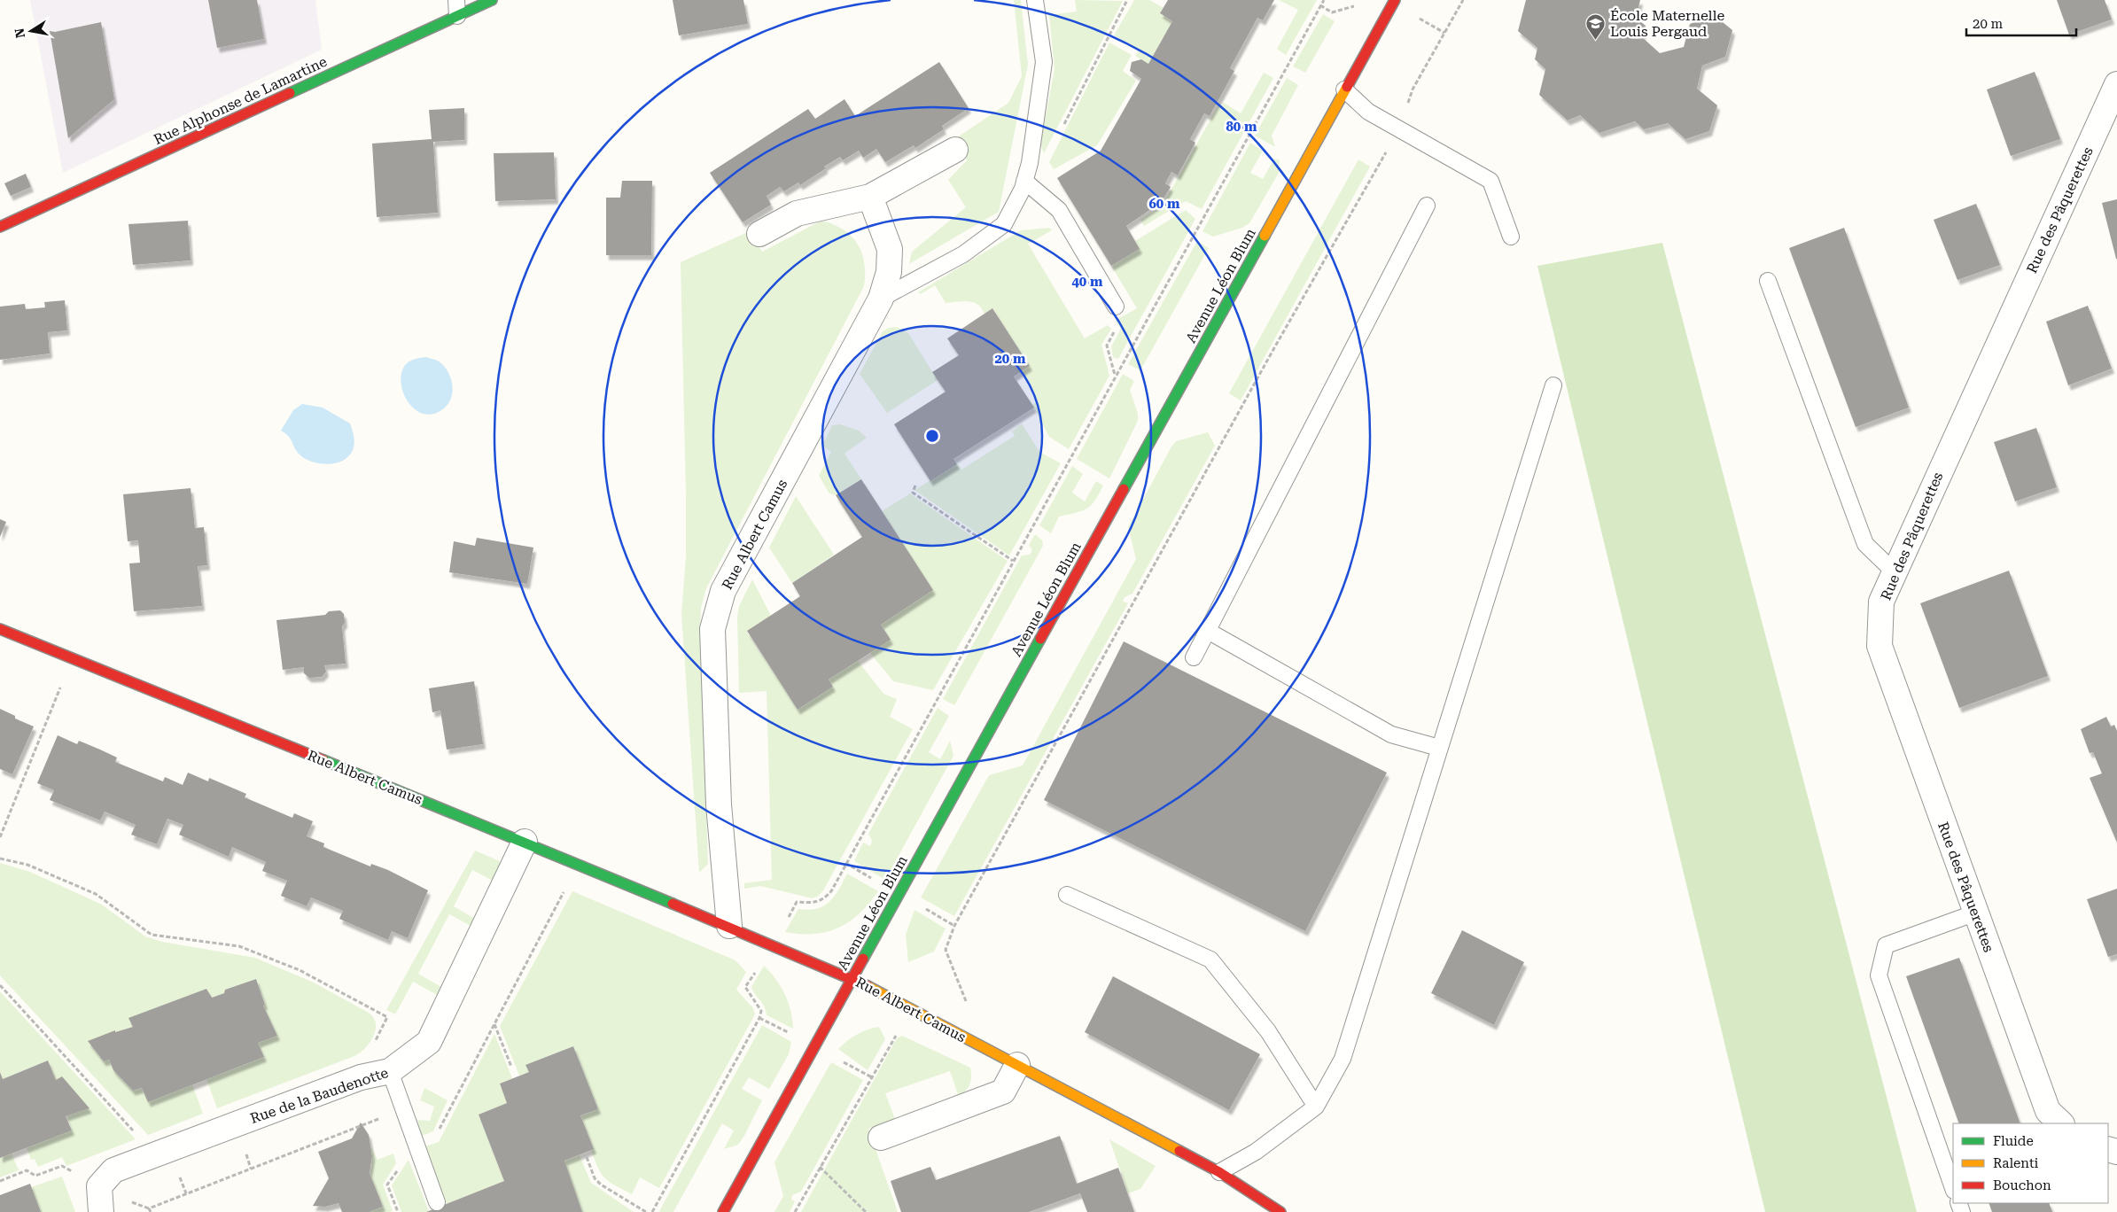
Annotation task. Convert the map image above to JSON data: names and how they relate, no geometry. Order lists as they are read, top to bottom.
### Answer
{
  "streets": {
    "street": [
      "Rue Alphonse de Lamartine",
      "Rue des Pâquerettes",
      "Avenue Léon Blum",
      "Rue Albert Camus",
      "Rue de la Baudenotte"
    ]
  },
  "crossings": [
    ["Avenue Léon Blum", "Rue Albert Camus"],
    ["Rue Albert Camus", "Rue de la Baudenotte"]
  ],
  "places": {
    "school or university": ["École Maternelle Louis Pergaud"]
  },
  "legend": ["Fluide", "Ralenti", "Bouchon"],
  "scale_bar": "20 m",
  "north": "left",
  "rings": [
    "80 m",
    "60 m",
    "40 m",
    "20 m"
  ]
}
